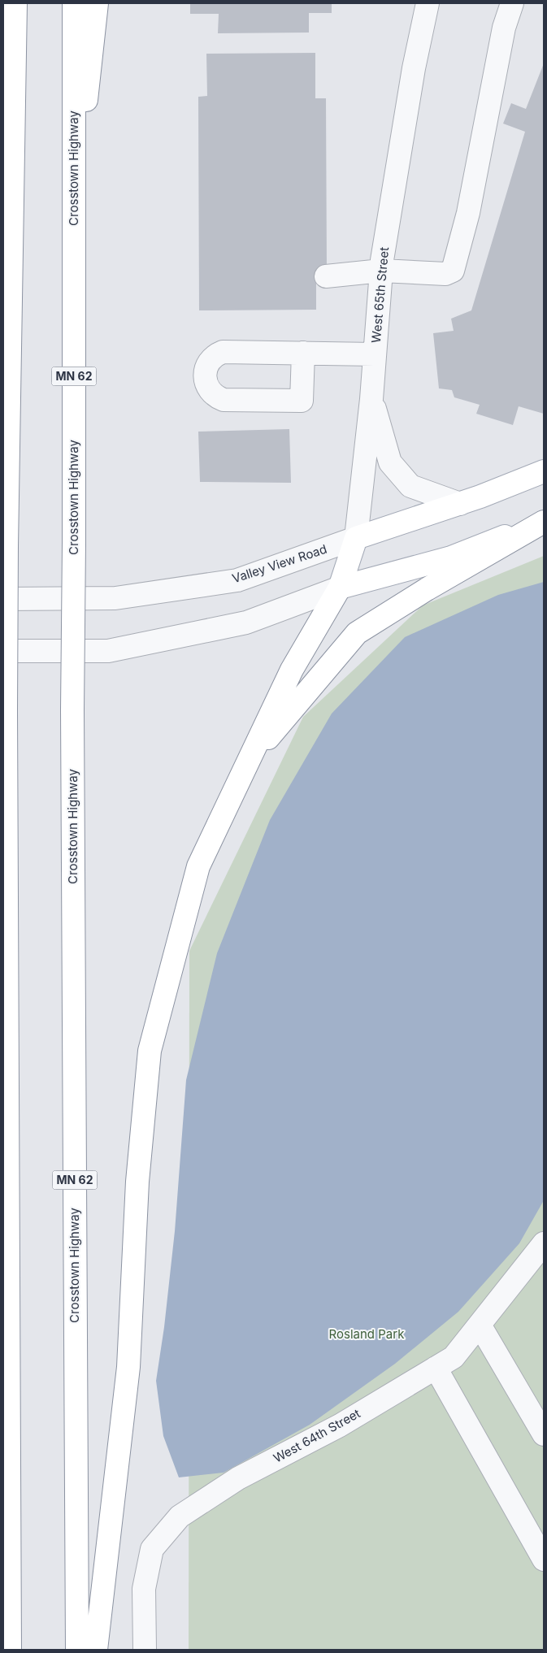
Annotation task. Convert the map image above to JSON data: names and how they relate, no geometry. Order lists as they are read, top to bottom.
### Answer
{
  "streets": {
    "main road": [
      "Crosstown Highway",
      "West 65th Street",
      "MN 62",
      "Valley View Road"
    ],
    "street": ["West 64th Street"]
  },
  "crossings": [
    ["West 65th Street", "Valley View Road"]
  ],
  "parks": ["Rosland Park"]
}
